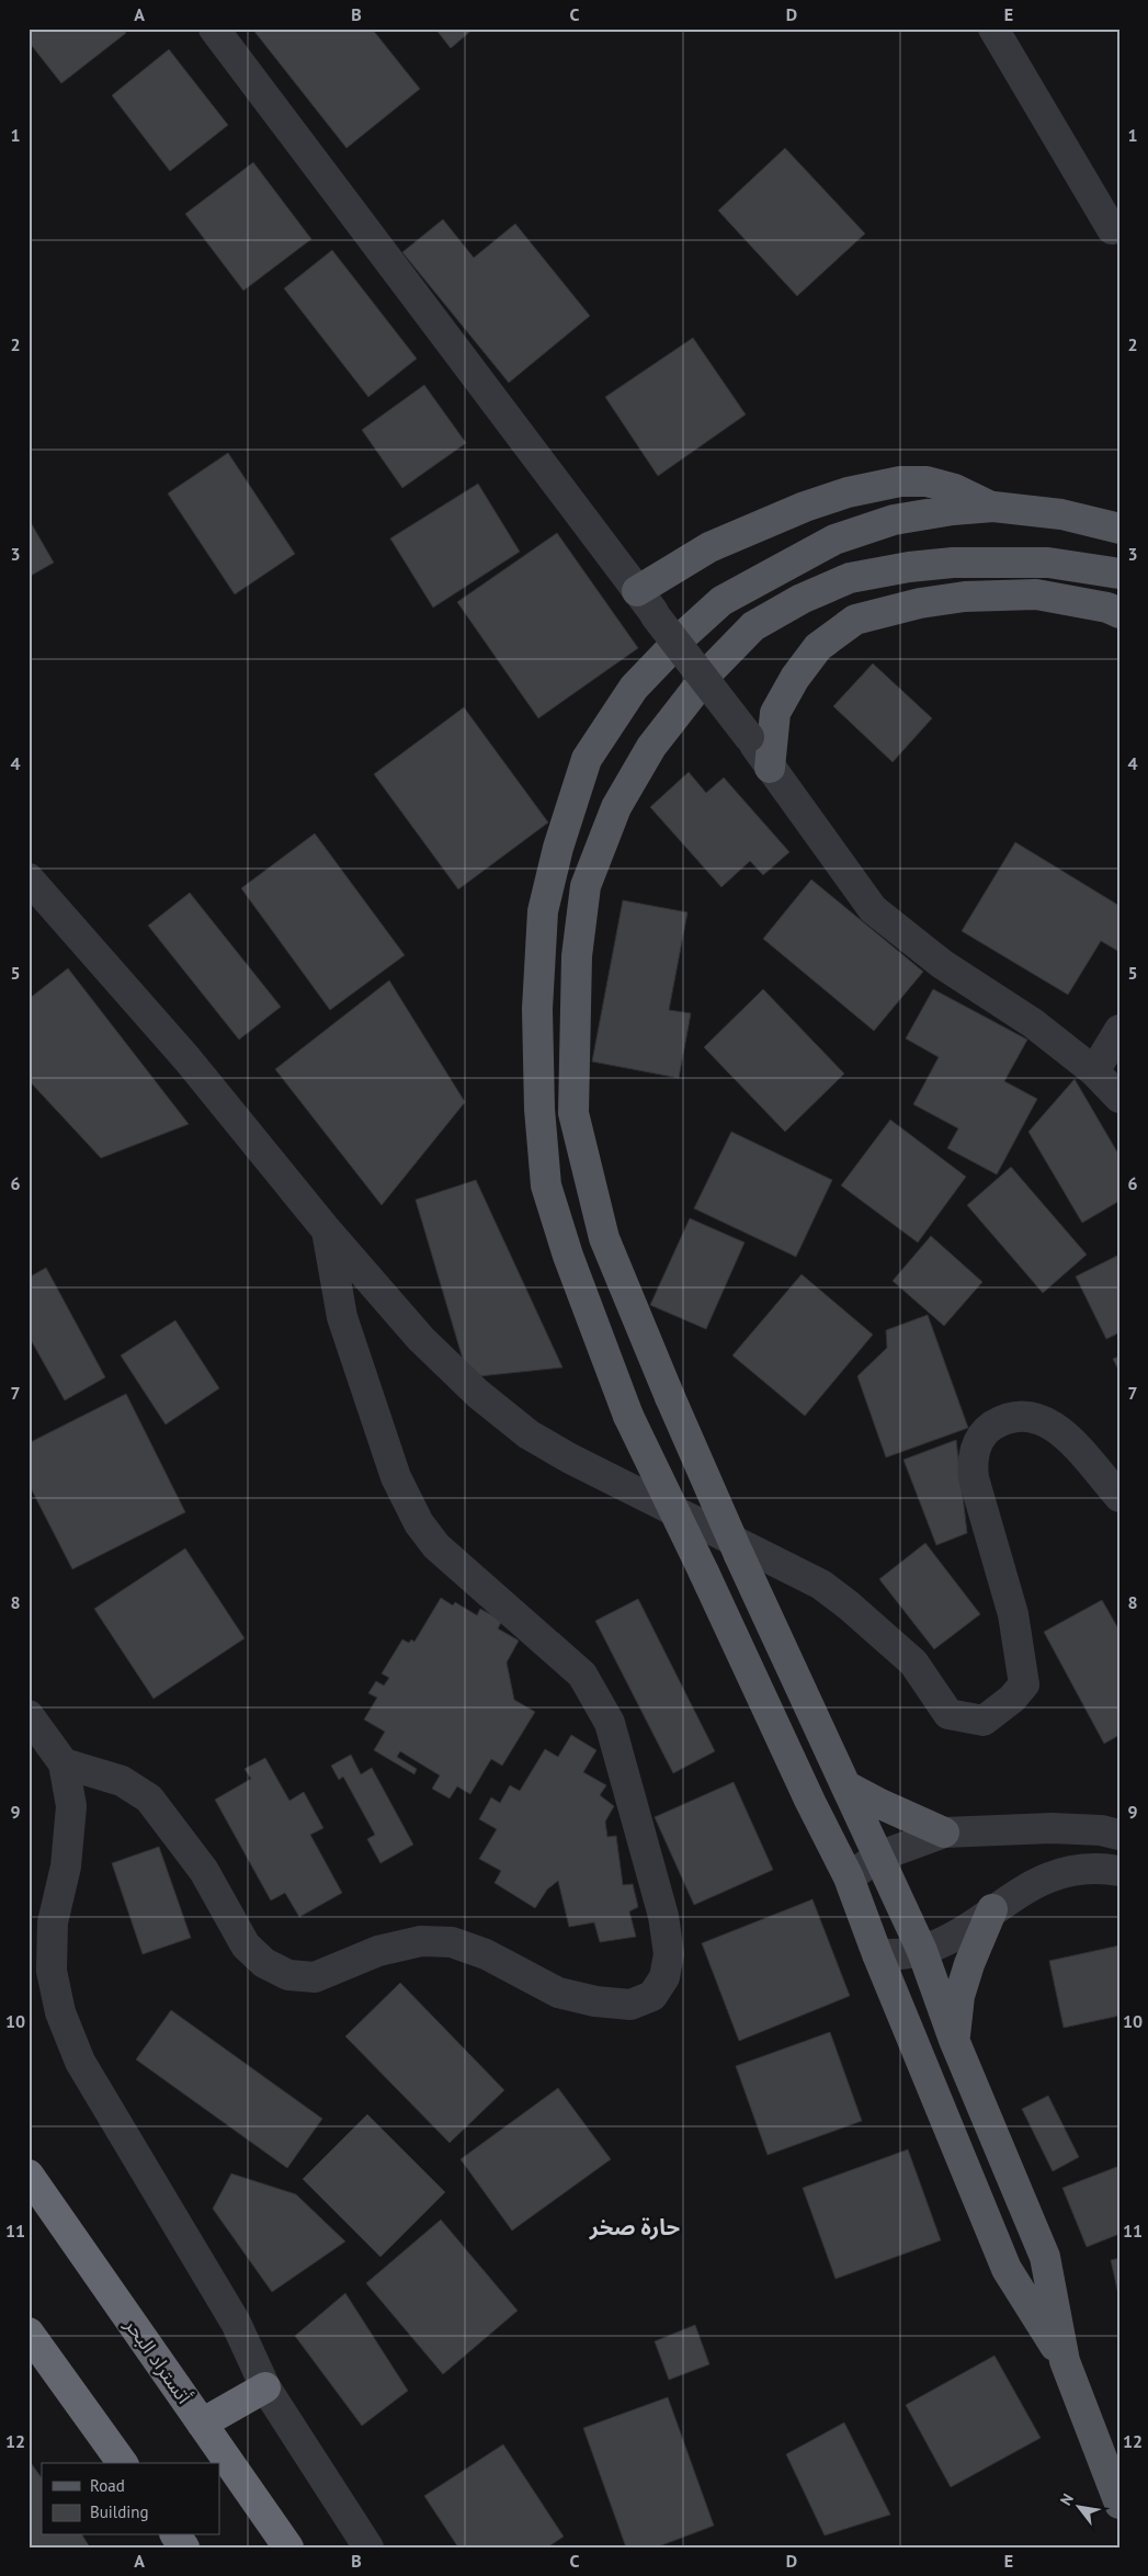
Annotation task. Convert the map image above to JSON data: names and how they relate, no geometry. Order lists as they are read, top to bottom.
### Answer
{
  "streets": {
    "highway": ["أتستراد البحر"]
  },
  "districts": ["حارة صخر"],
  "legend": ["Road", "Building"],
  "north": "top left",
  "grid": {
    "columns": [
      "A",
      "B",
      "C",
      "D",
      "E"
    ],
    "rows": [
      "1",
      "2",
      "3",
      "4",
      "5",
      "6",
      "7",
      "8",
      "9",
      "10",
      "11",
      "12"
    ]
  }
}
